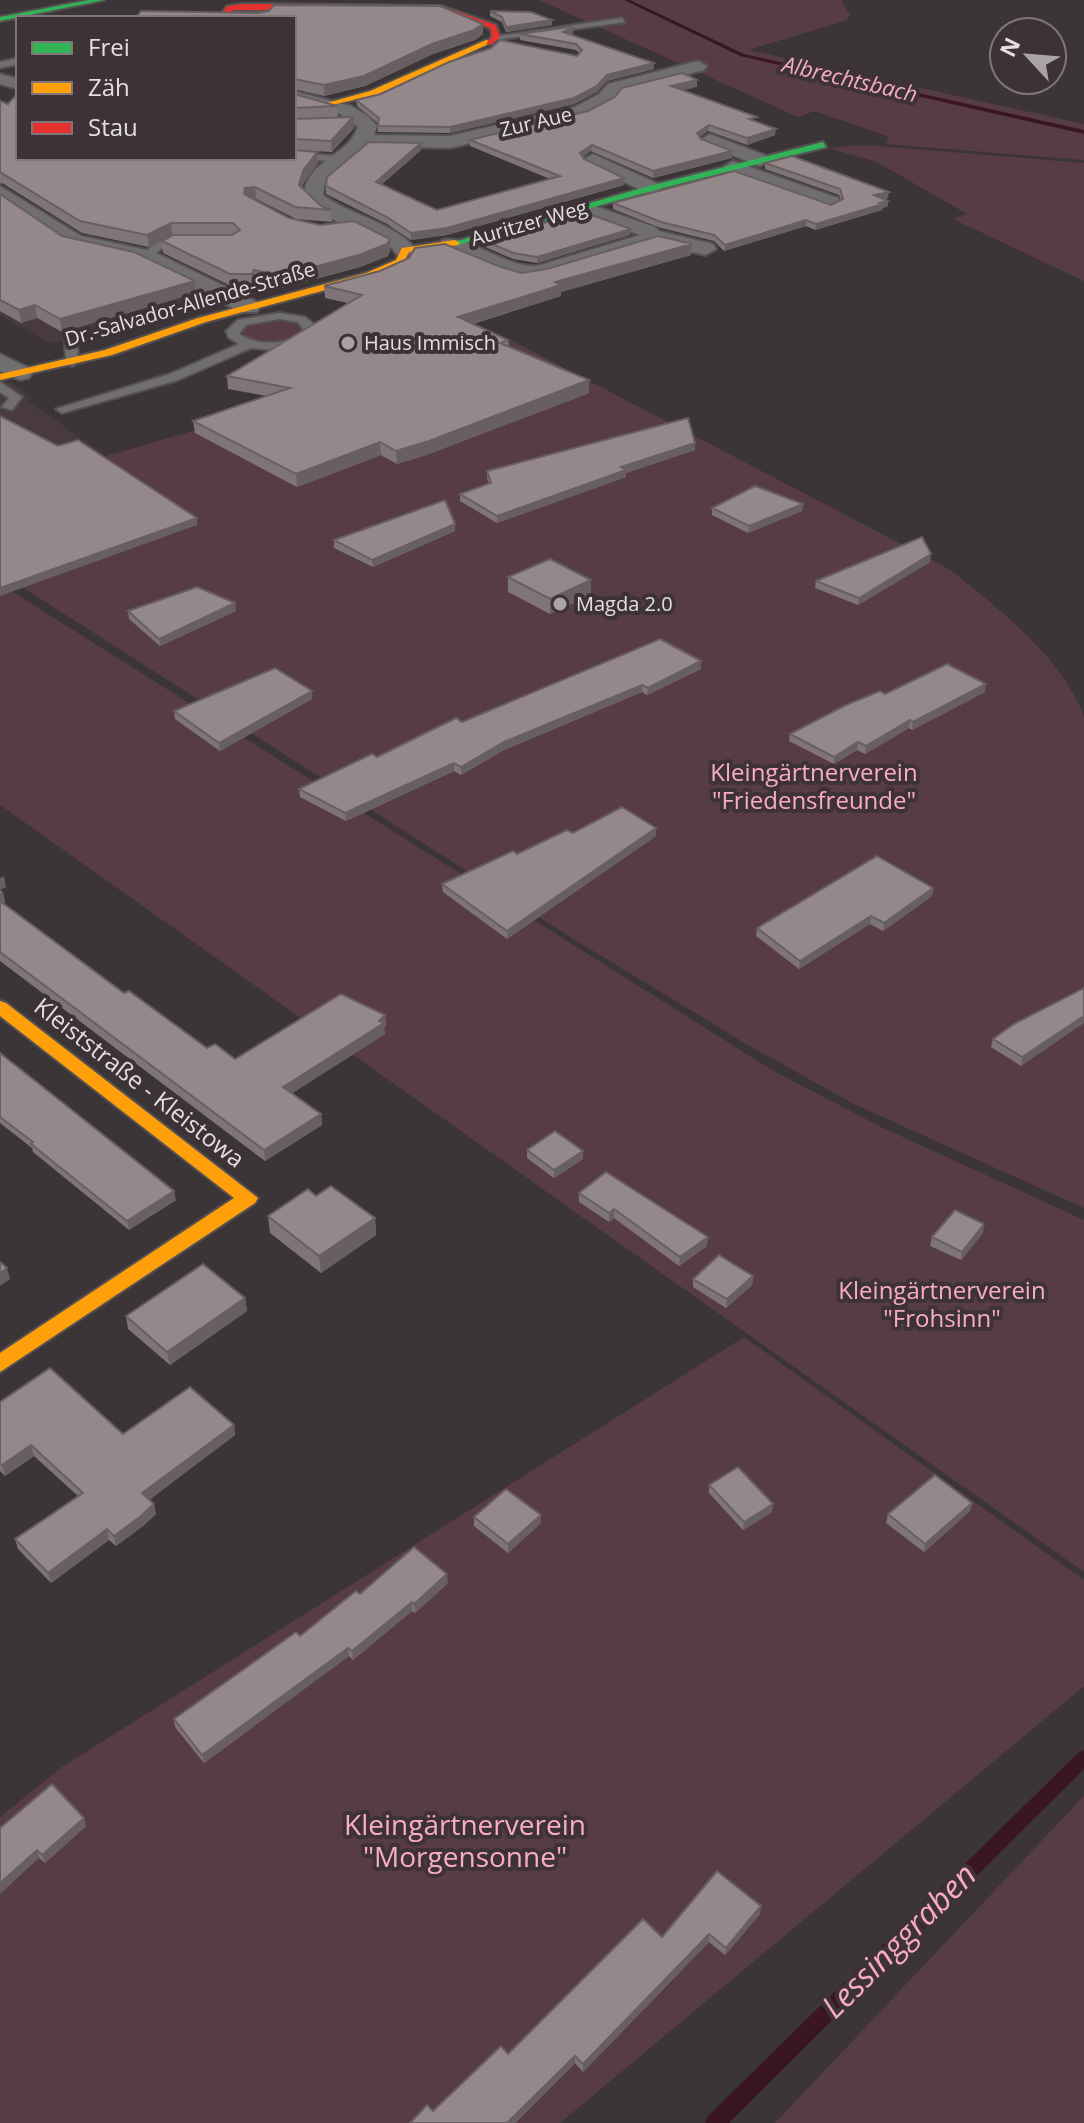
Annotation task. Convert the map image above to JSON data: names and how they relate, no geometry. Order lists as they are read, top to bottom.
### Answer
{
  "streets": {
    "street": [
      "Zur Aue",
      "Auritzer Weg",
      "Dr.-Salvador-Allende-Straße",
      "Kleiststraße - Kleistowa"
    ]
  },
  "crossings": [
    ["Auritzer Weg", "Dr.-Salvador-Allende-Straße"]
  ],
  "water": ["Albrechtsbach", "Lessinggraben"],
  "parks": ["Kleingärtnerverein \"Friedensfreunde\"", "Kleingärtnerverein \"Frohsinn\"", "Kleingärtnerverein \"Morgensonne\""],
  "places": ["Haus Immisch", "Magda 2.0"],
  "legend": ["Frei", "Zäh", "Stau"],
  "north": "top left"
}
